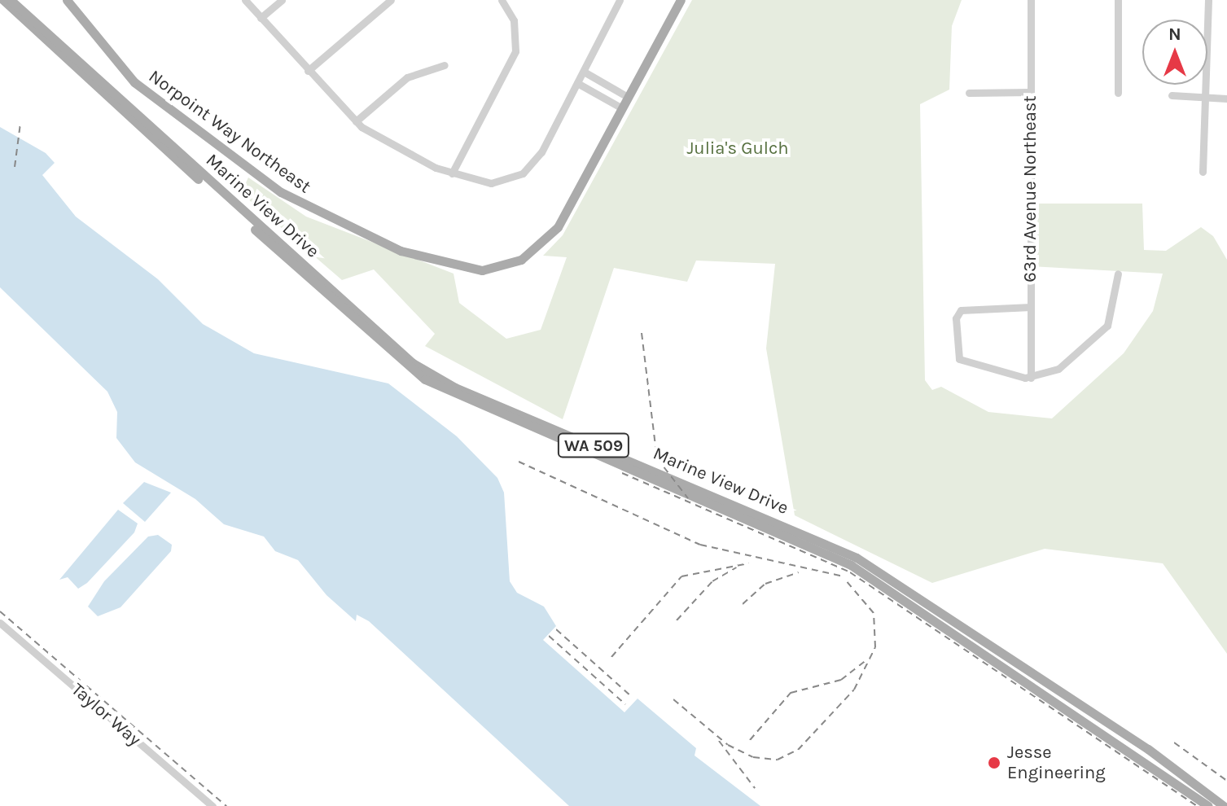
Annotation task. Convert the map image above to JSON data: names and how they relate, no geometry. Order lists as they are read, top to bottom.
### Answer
{
  "streets": {
    "main road": ["Norpoint Way Northeast", "Marine View Drive", "WA 509"],
    "street": ["63rd Avenue Northeast", "Taylor Way"]
  },
  "parks": ["Julia's Gulch"],
  "places": ["Jesse Engineering"],
  "north": "top"
}
